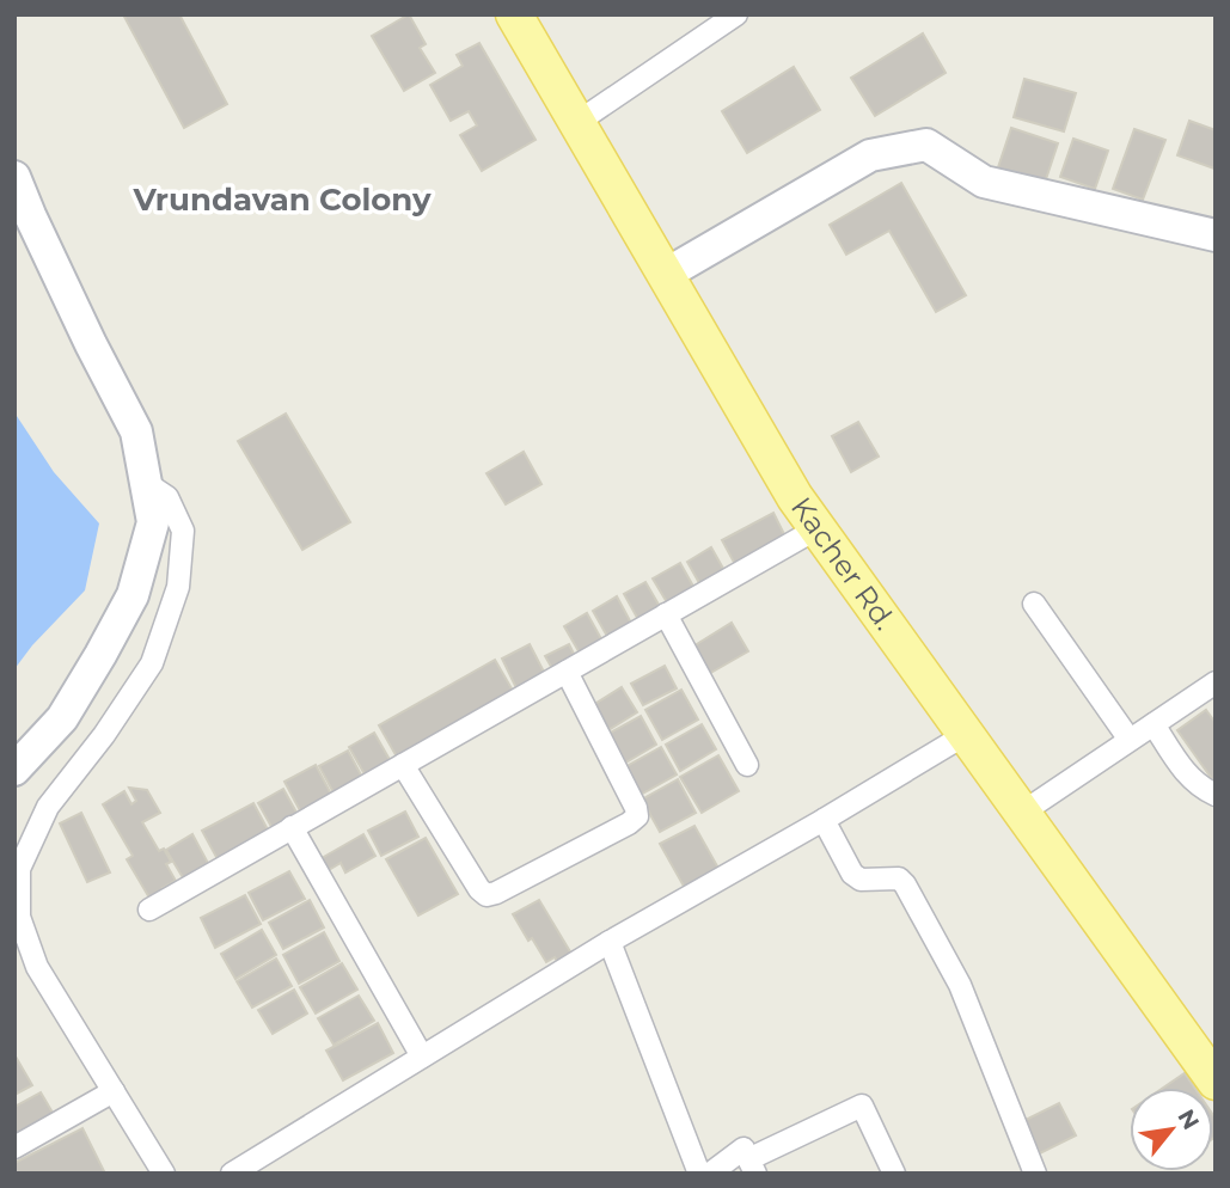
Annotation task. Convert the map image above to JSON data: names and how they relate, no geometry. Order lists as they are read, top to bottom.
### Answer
{
  "streets": {
    "main road": ["Kacher Rd."]
  },
  "districts": ["Vrundavan Colony"],
  "north": "top right"
}
